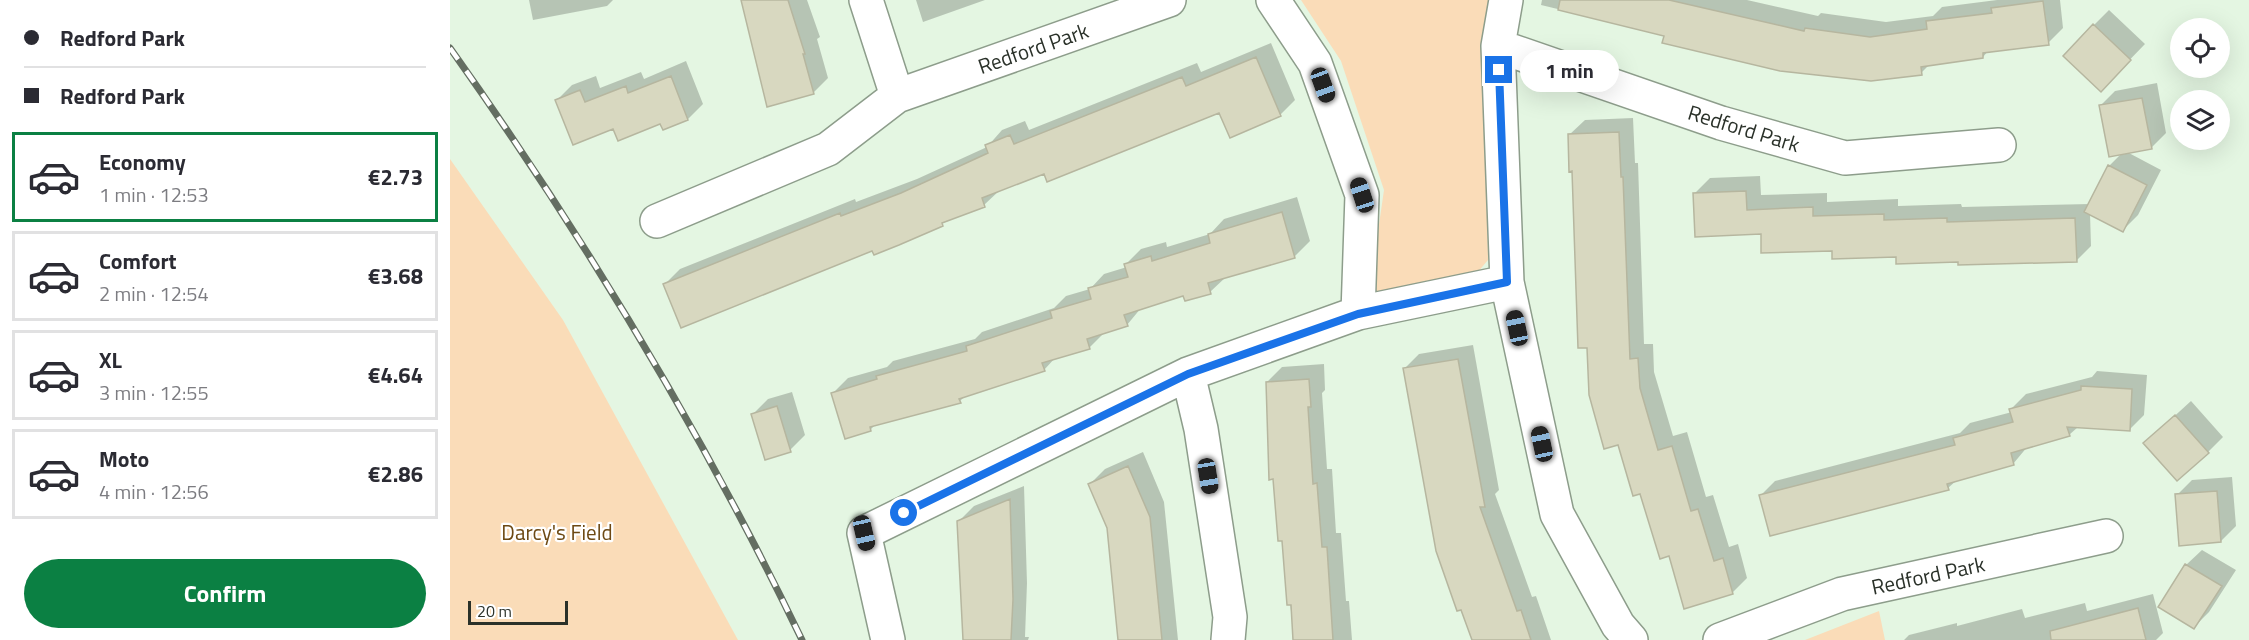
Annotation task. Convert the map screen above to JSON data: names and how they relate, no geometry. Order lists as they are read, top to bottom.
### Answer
{
  "streets": {
    "street": ["Redford Park"]
  },
  "parks": ["Darcy's Field"],
  "scale_bar": "20 m",
  "page": {
    "banner": ["Redford Park", "Redford Park"],
    "bubble": "1 min",
    "list": [
      {
        "name": "Economy",
        "note": "1 min · 12:53",
        "value": "€2.73"
      },
      {
        "name": "Comfort",
        "note": "2 min · 12:54",
        "value": "€3.68"
      },
      {
        "name": "XL",
        "note": "3 min · 12:55",
        "value": "€4.64"
      },
      {
        "name": "Moto",
        "note": "4 min · 12:56",
        "value": "€2.86"
      }
    ],
    "buttons": "Confirm",
    "scale": "20 m"
  }
}
